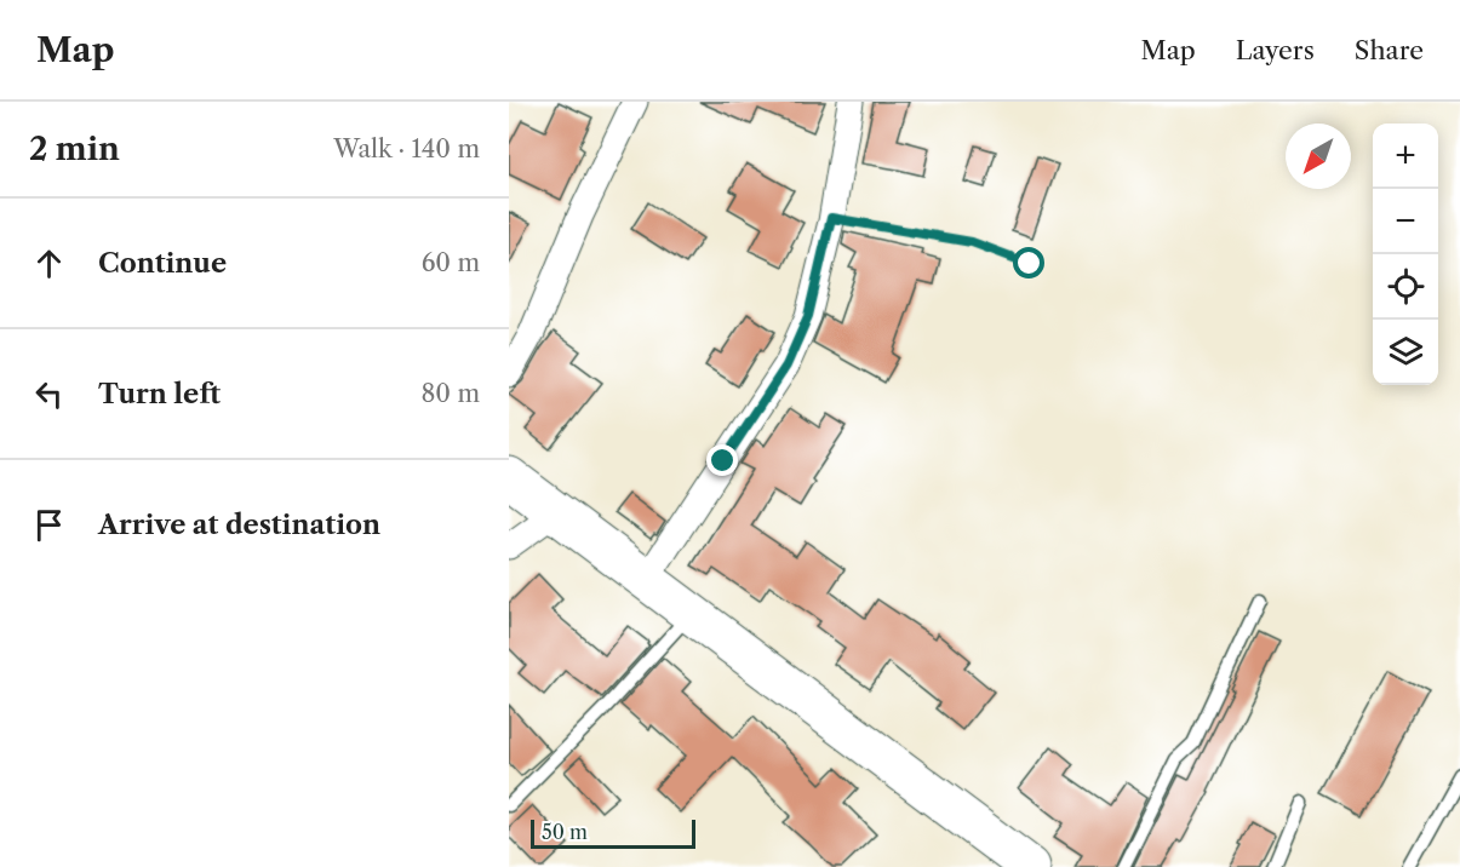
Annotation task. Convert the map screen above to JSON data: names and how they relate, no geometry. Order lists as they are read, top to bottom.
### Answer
{
  "scale_bar": "50 m",
  "north": "bottom left",
  "page": {
    "header": "Map",
    "nav": ["Map", "Layers", "Share"],
    "heading": ["2 min", "Walk · 140 m"],
    "map_buttons": ["+", "−"],
    "list": [
      ["Continue", "60 m"],
      ["Turn left", "80 m"],
      "Arrive at destination"
    ],
    "scale": "50 m"
  }
}
